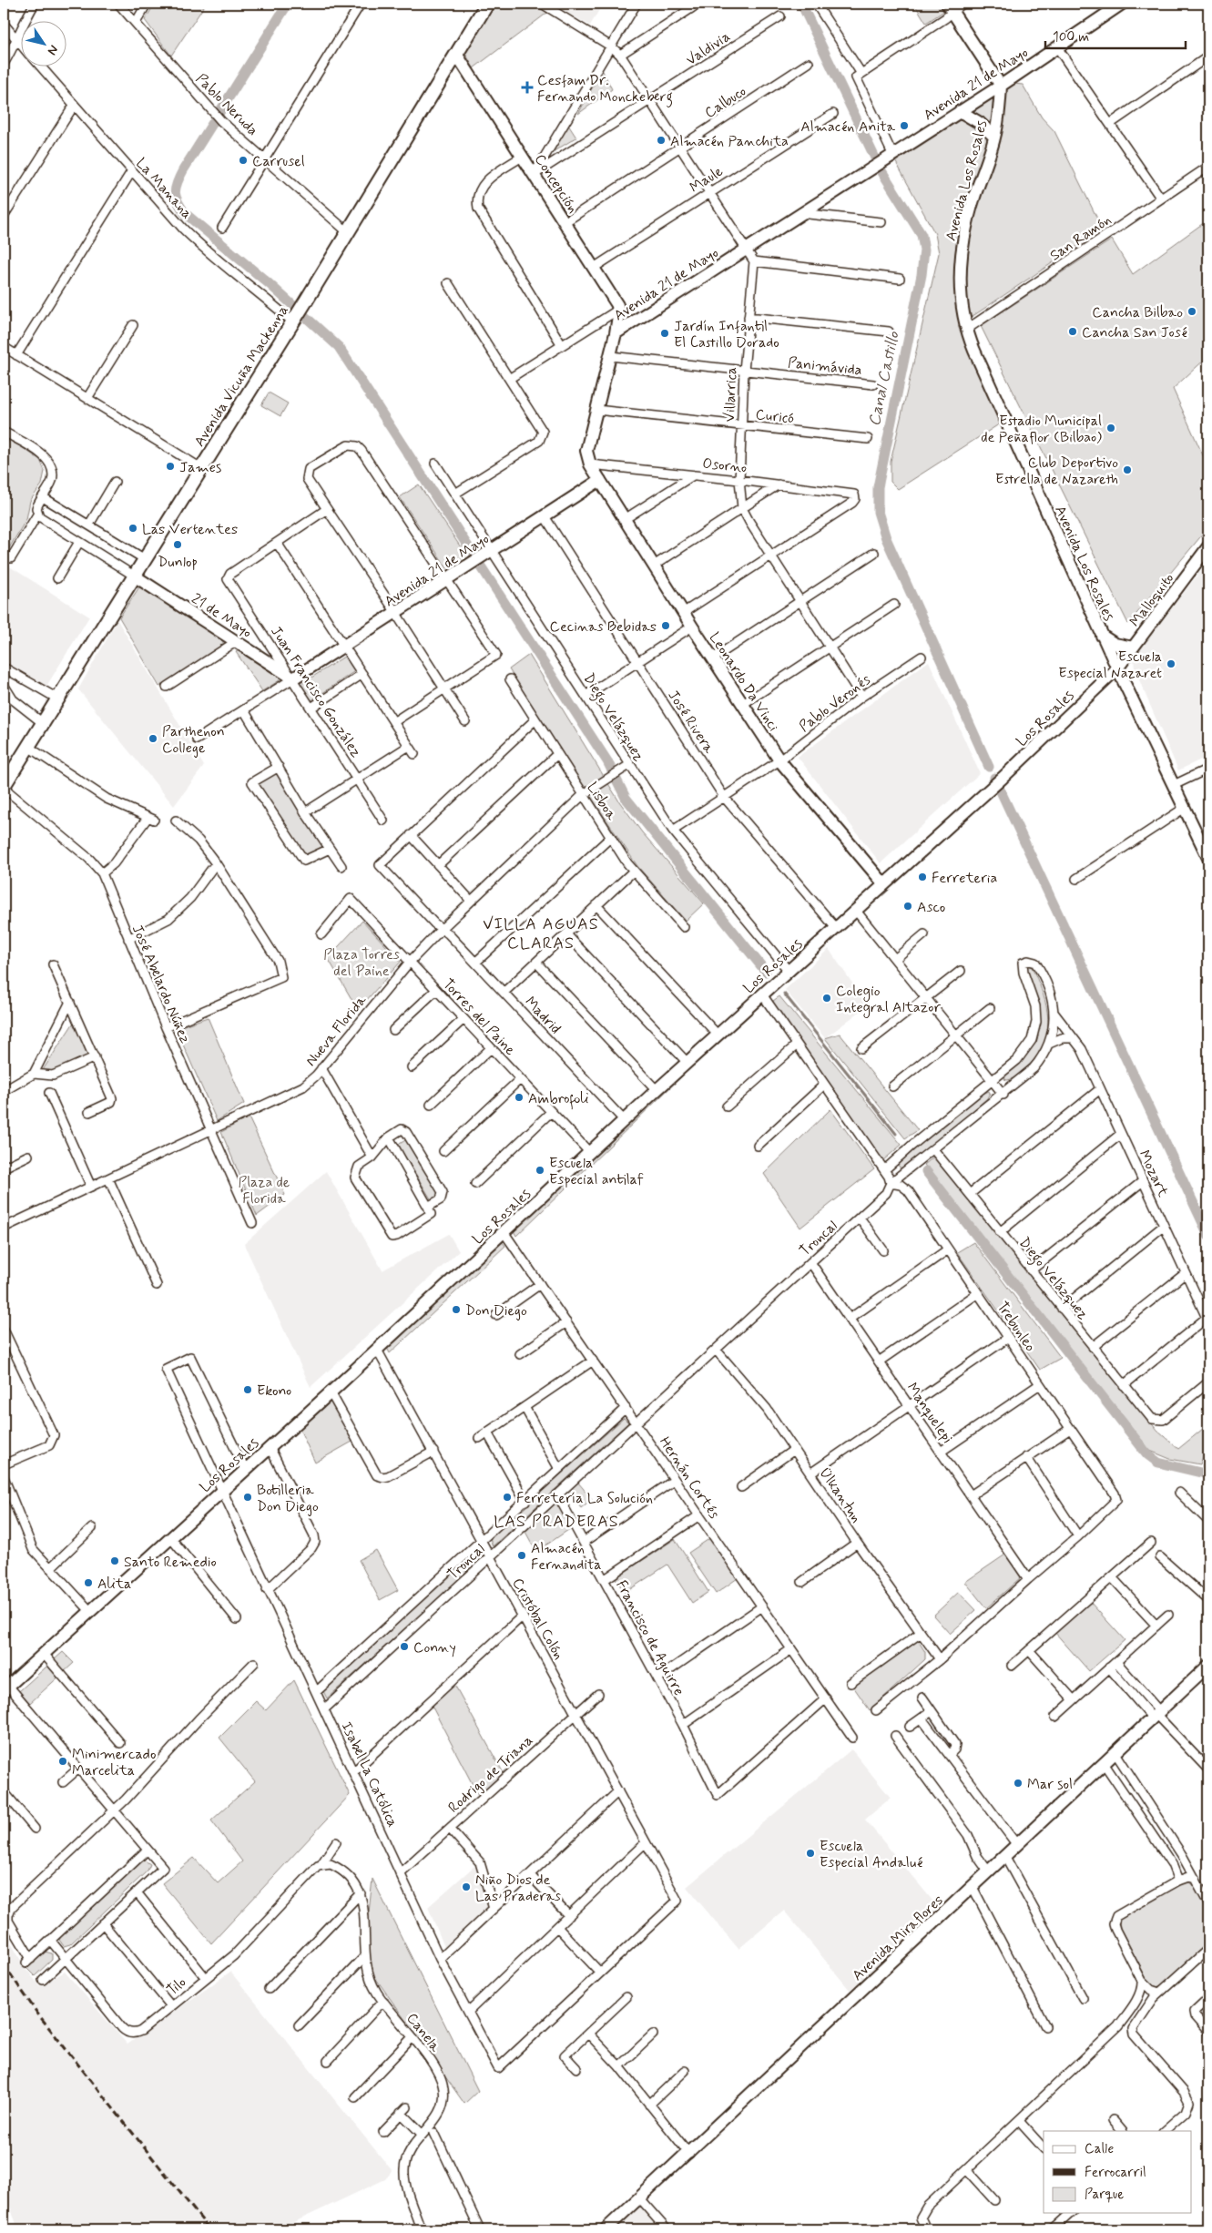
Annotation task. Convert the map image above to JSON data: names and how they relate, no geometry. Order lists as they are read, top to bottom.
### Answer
{
  "streets": {
    "main road": ["Avenida Vicuña Mackenna"],
    "street": [
      "Valdivia",
      "Avenida 21 de Mayo",
      "Calbuco",
      "Pablo Neruda",
      "Maule",
      "Avenida Los Rosales",
      "Concepción",
      "La Manana",
      "San Ramón",
      "Panimávida",
      "Villarrica",
      "Curicó",
      "Osorno",
      "Malloquito",
      "21 de Mayo",
      "Leonardo Da Vinci",
      "Juan Francisco González",
      "Pablo Veronés",
      "Diego Velázquez",
      "Los Rosales",
      "José Rivera",
      "Lisboa",
      "José Abelardo Núñez",
      "Madrid",
      "Torres del Paine",
      "Nueva Florida",
      "Mozart",
      "Troncal",
      "Trebunleo",
      "Manquelepi",
      "Hernán Cortés",
      "Ülkantun",
      "Cristóbal Colón",
      "Francisco de Aguirre",
      "Rodrigo de Triana",
      "Isabel La Católica",
      "Avenida Miraflores",
      "Tilo",
      "Canela"
    ]
  },
  "crossings": [
    ["Valdivia", "Concepción"],
    ["Avenida 21 de Mayo", "Avenida Los Rosales"],
    ["Avenida 21 de Mayo", "Panimávida"],
    ["Avenida 21 de Mayo", "Curicó"],
    ["Avenida 21 de Mayo", "Osorno"],
    ["Avenida 21 de Mayo", "21 de Mayo"],
    ["Avenida 21 de Mayo", "Leonardo Da Vinci"],
    ["Avenida 21 de Mayo", "Juan Francisco González"],
    ["Avenida 21 de Mayo", "Diego Velázquez"],
    ["Avenida 21 de Mayo", "José Rivera"],
    ["Calbuco", "Concepción"],
    ["Pablo Neruda", "Avenida Vicuña Mackenna"],
    ["Maule", "Concepción"],
    ["Avenida Los Rosales", "San Ramón"],
    ["Avenida Los Rosales", "Malloquito"],
    ["Avenida Los Rosales", "Los Rosales"],
    ["Concepción", "Avenida Vicuña Mackenna"],
    ["La Manana", "Avenida Vicuña Mackenna"],
    ["Panimávida", "Villarrica"],
    ["Avenida Vicuña Mackenna", "21 de Mayo"],
    ["Avenida Vicuña Mackenna", "José Abelardo Núñez"],
    ["Villarrica", "Curicó"],
    ["Villarrica", "Osorno"],
    ["Villarrica", "Pablo Veronés"],
    ["Malloquito", "Los Rosales"],
    ["21 de Mayo", "Juan Francisco González"],
    ["Leonardo Da Vinci", "Pablo Veronés"],
    ["Leonardo Da Vinci", "Los Rosales"],
    ["Pablo Veronés", "Diego Velázquez"],
    ["Pablo Veronés", "José Rivera"],
    ["Diego Velázquez", "Los Rosales"],
    ["Diego Velázquez", "Nueva Florida"],
    ["Diego Velázquez", "Troncal"],
    ["Los Rosales", "José Rivera"],
    ["Los Rosales", "Madrid"],
    ["Los Rosales", "Torres del Paine"],
    ["Los Rosales", "Hernán Cortés"],
    ["Los Rosales", "Cristóbal Colón"],
    ["Los Rosales", "Isabel La Católica"],
    ["Lisboa", "Nueva Florida"],
    ["José Abelardo Núñez", "Nueva Florida"],
    ["Madrid", "Nueva Florida"],
    ["Torres del Paine", "Nueva Florida"],
    ["Mozart", "Troncal"],
    ["Troncal", "Trebunleo"],
    ["Troncal", "Manquelepi"],
    ["Troncal", "Hernán Cortés"],
    ["Troncal", "Ülkantun"],
    ["Troncal", "Cristóbal Colón"],
    ["Troncal", "Francisco de Aguirre"],
    ["Troncal", "Isabel La Católica"],
    ["Hernán Cortés", "Francisco de Aguirre"],
    ["Cristóbal Colón", "Rodrigo de Triana"],
    ["Cristóbal Colón", "Isabel La Católica"],
    ["Rodrigo de Triana", "Isabel La Católica"],
    ["Tilo", "Canela"]
  ],
  "districts": ["VILLA AGUAS CLARAS", "LAS PRADERAS"],
  "water": ["Canal Castillo"],
  "parks": ["Plaza Torres del Paine", "Plaza de Florida"],
  "places": {
    "health": ["Cesfam Dr. Fernando Monckeberg"],
    "other": [
      "Almacén Anita",
      "Almacén Panchita",
      "Carrusel",
      "Cancha Bilbao",
      "Cancha San José",
      "Jardín Infantil El Castillo Dorado",
      "Estadio Municipal de Peñaflor (Bilbao)",
      "James",
      "Club Deportivo Estrella de Nazareth",
      "Las Vertentes",
      "Dunlop",
      "Cecinas Bebidas",
      "Escuela Especial Nazaret",
      "Parthenon College",
      "Ferreteria",
      "Asco",
      "Colegio Integral Altazor",
      "Ambrofoli",
      "Escuela Especial antilaf",
      "Don Diego",
      "Ekono",
      "Botilleria Don Diego",
      "Ferretería La Solución",
      "Almacén Fernandita",
      "Santo Remedio",
      "Alita",
      "Conny",
      "Minimercado Marcelita",
      "Mar sol",
      "Escuela Especial Andalué",
      "Niño Dios de Las Praderas"
    ]
  },
  "legend": ["Calle", "Ferrocarril", "Parque"],
  "scale_bar": "100 m",
  "north": "bottom right"
}
